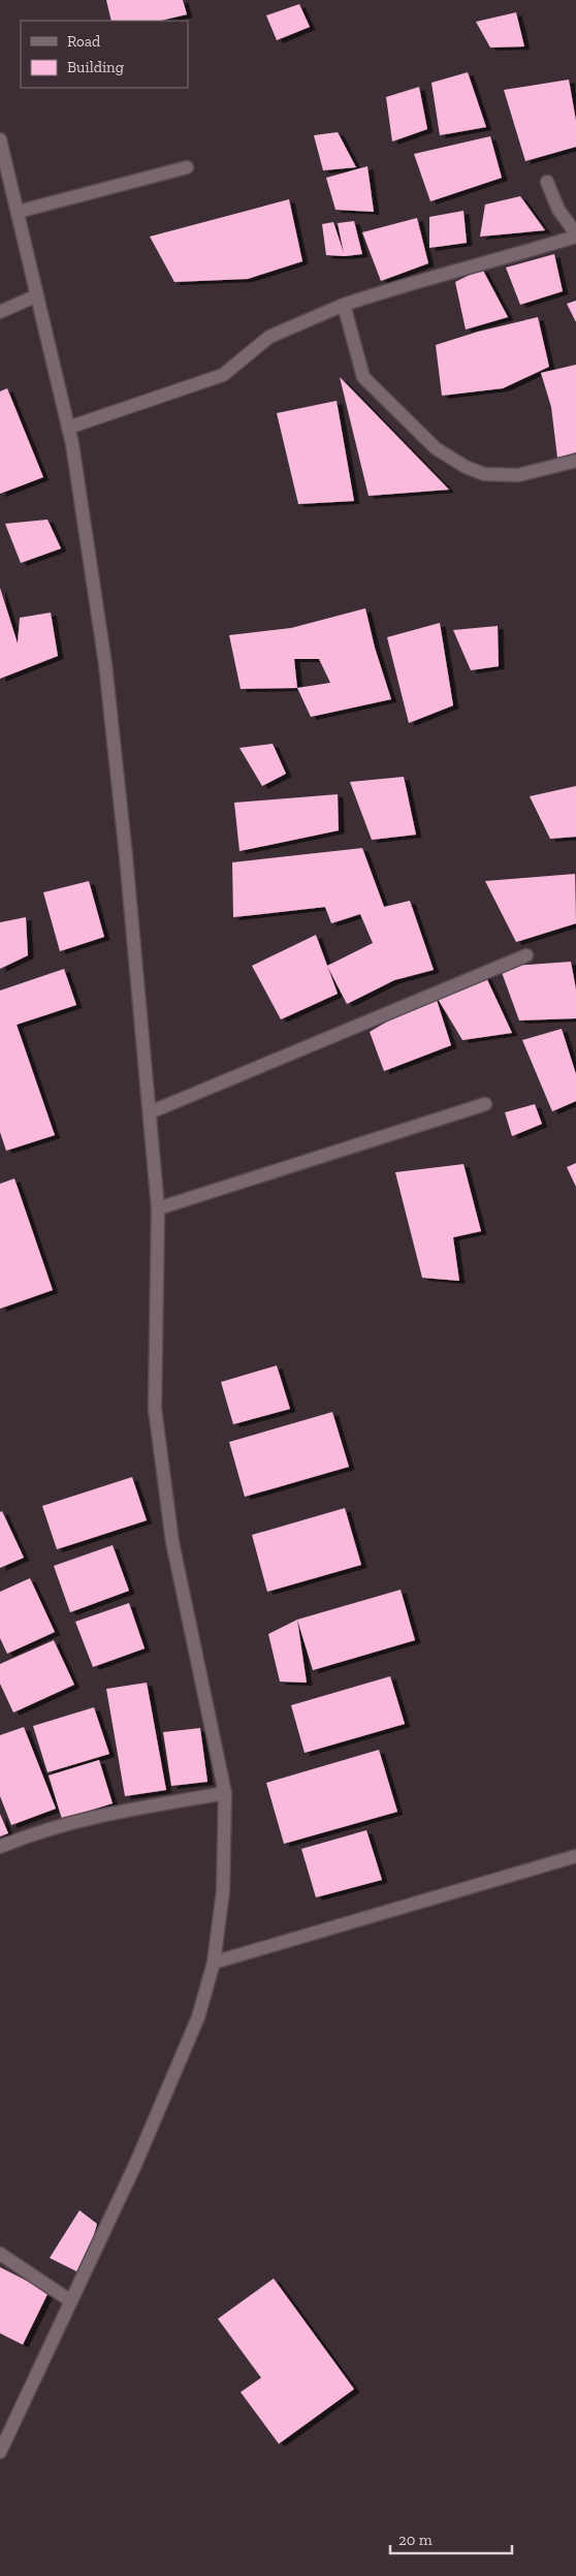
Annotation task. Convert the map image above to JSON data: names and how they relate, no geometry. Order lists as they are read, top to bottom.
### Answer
{
  "legend": ["Road", "Building"],
  "scale_bar": "20 m"
}
